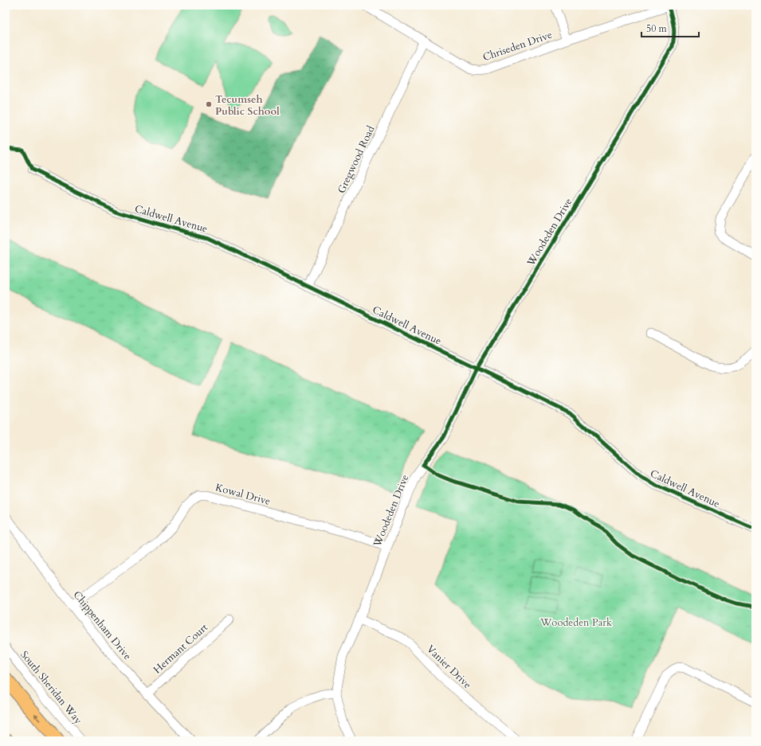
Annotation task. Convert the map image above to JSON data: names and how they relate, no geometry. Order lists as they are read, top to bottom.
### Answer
{
  "streets": {
    "street": [
      "Chriseden Drive",
      "Gregwood Road",
      "Caldwell Avenue",
      "Woodeden Drive",
      "Kowal Drive",
      "Chippenham Drive",
      "Hermant Court",
      "Vanier Drive",
      "South Sheridan Way"
    ]
  },
  "crossings": [
    ["Chriseden Drive", "Gregwood Road"],
    ["Chriseden Drive", "Woodeden Drive"],
    ["Gregwood Road", "Caldwell Avenue"],
    ["Caldwell Avenue", "Woodeden Drive"],
    ["Woodeden Drive", "Kowal Drive"],
    ["Woodeden Drive", "Vanier Drive"],
    ["Kowal Drive", "Chippenham Drive"],
    ["Chippenham Drive", "Hermant Court"]
  ],
  "parks": ["Woodeden Park"],
  "places": ["Tecumseh Public School"],
  "scale_bar": "50 m"
}
